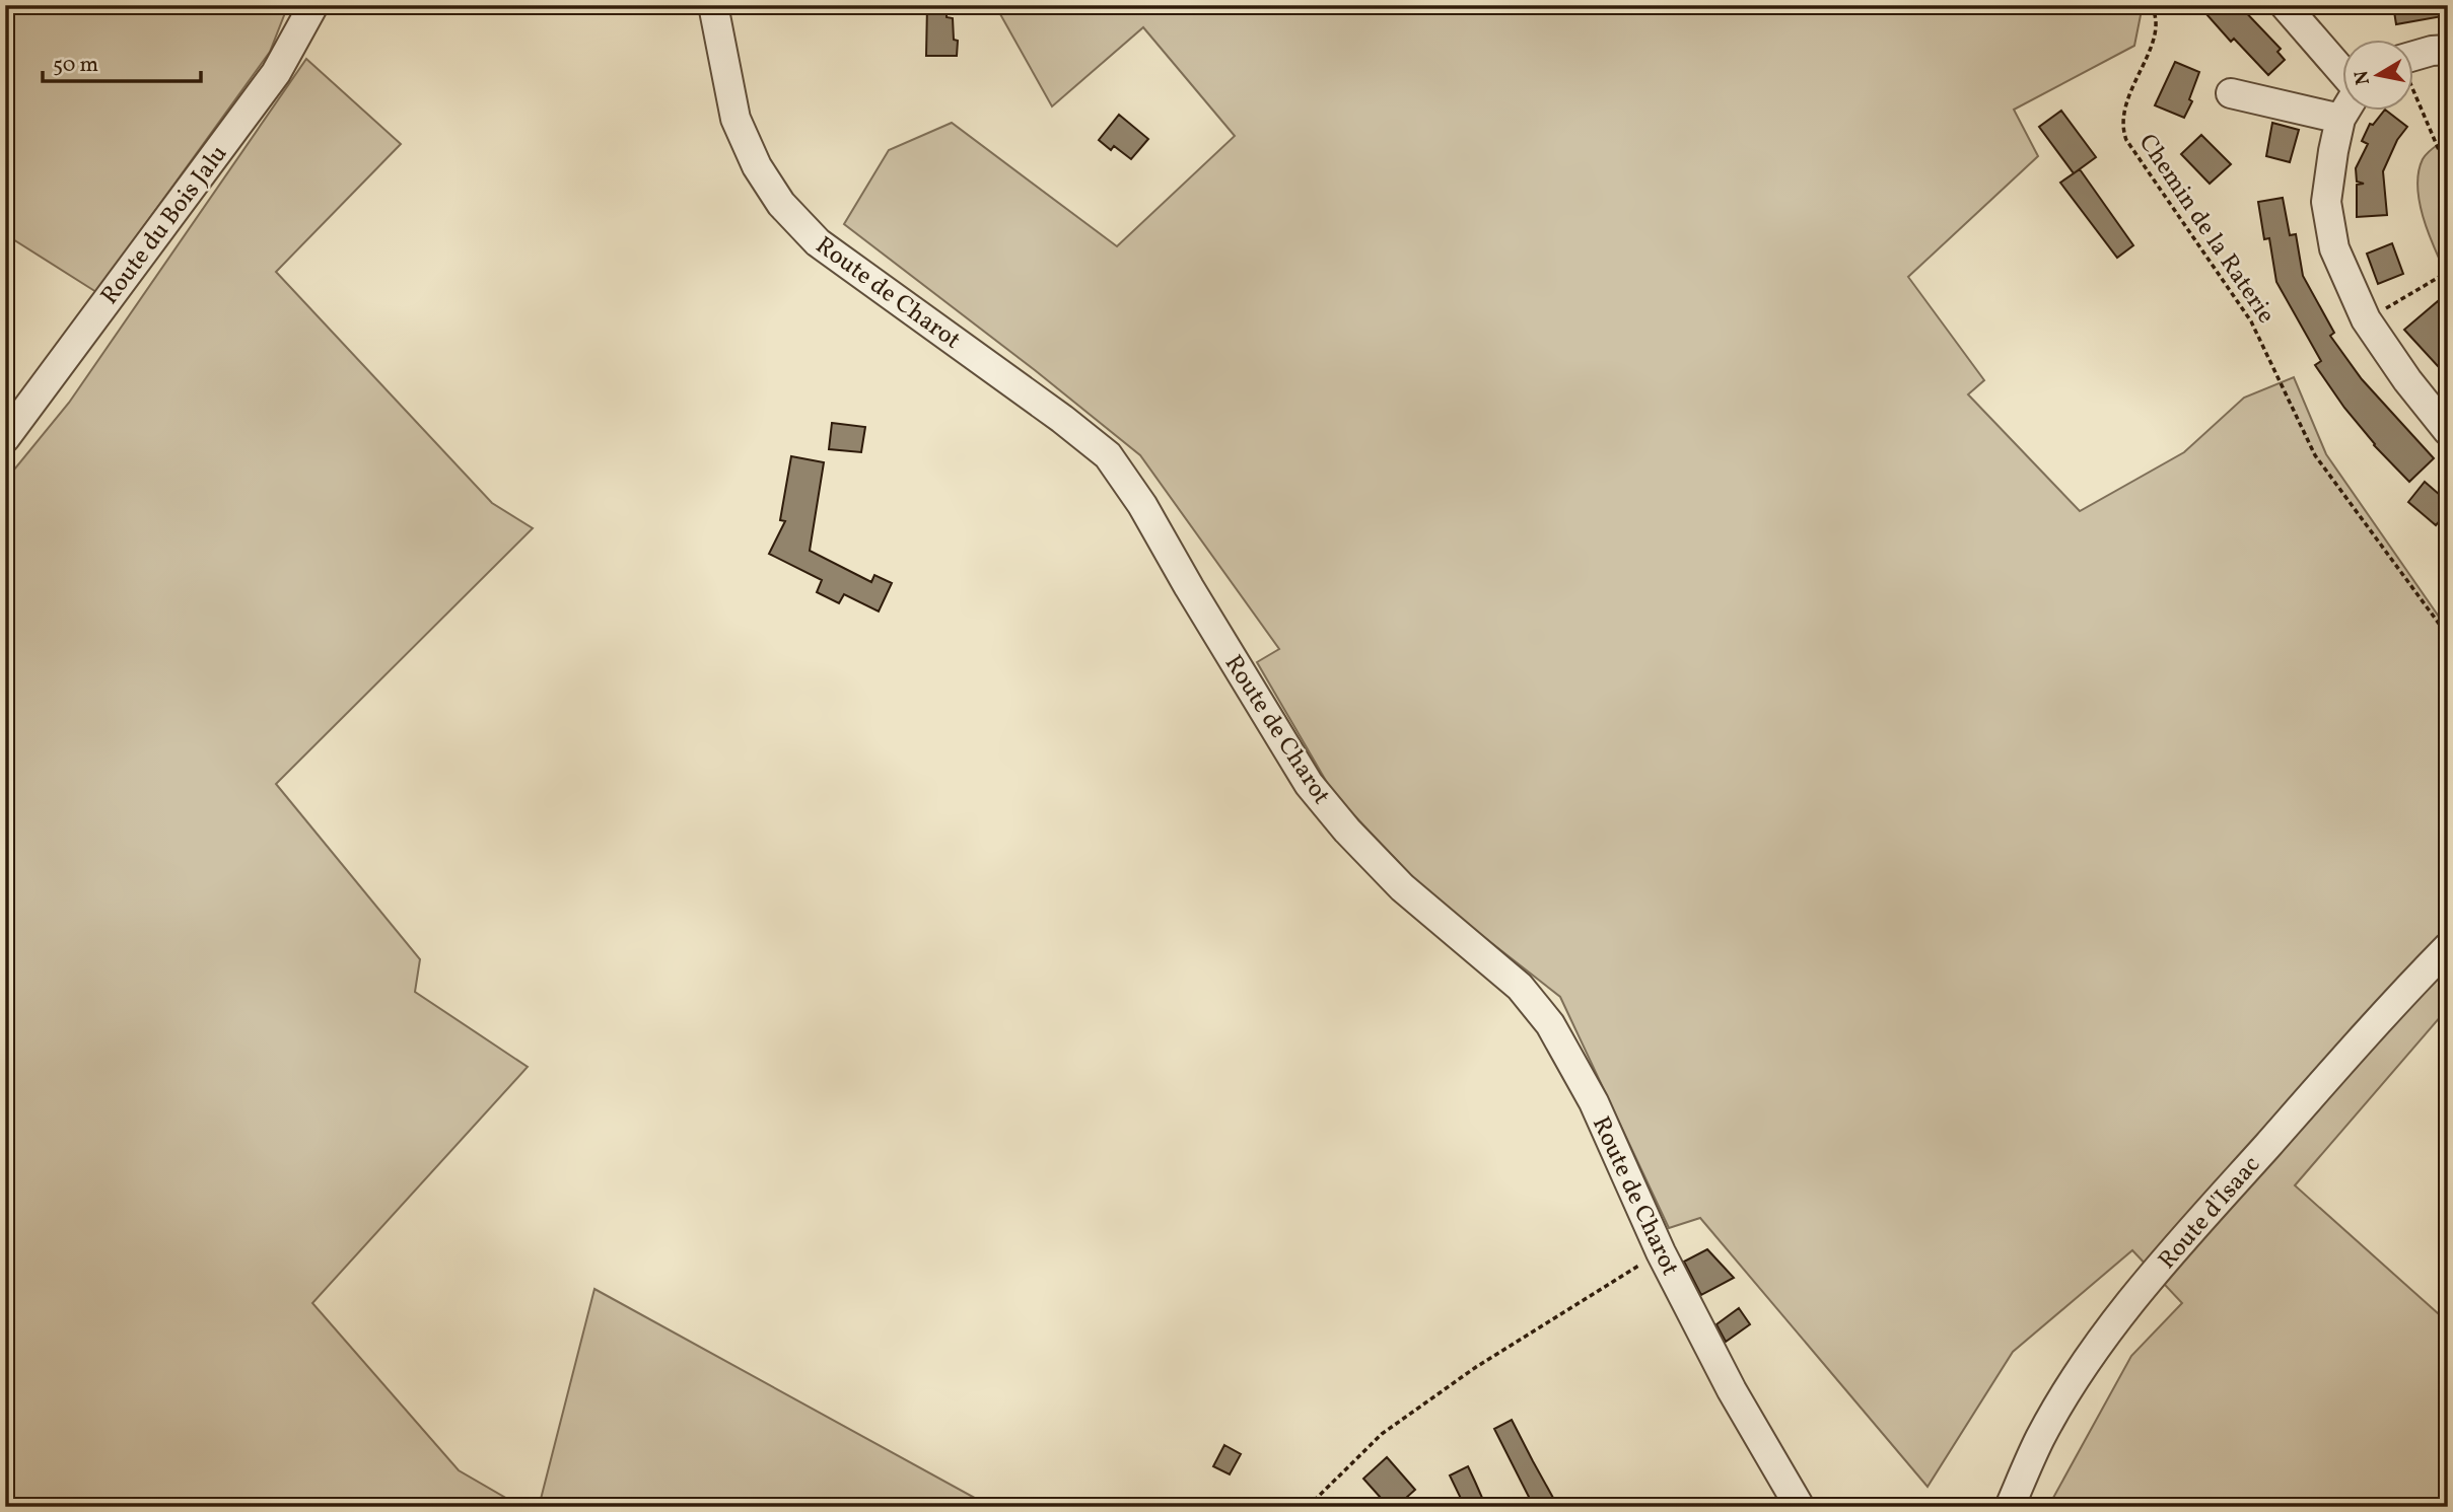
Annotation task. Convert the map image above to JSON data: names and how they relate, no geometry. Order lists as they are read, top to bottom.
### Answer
{
  "streets": {
    "street": ["Route du Bois Jalu", "Route de Charot", "Route d'Isaac"],
    "path": ["Chemin de la Raterie"]
  },
  "scale_bar": "50 m",
  "north": "left"
}
